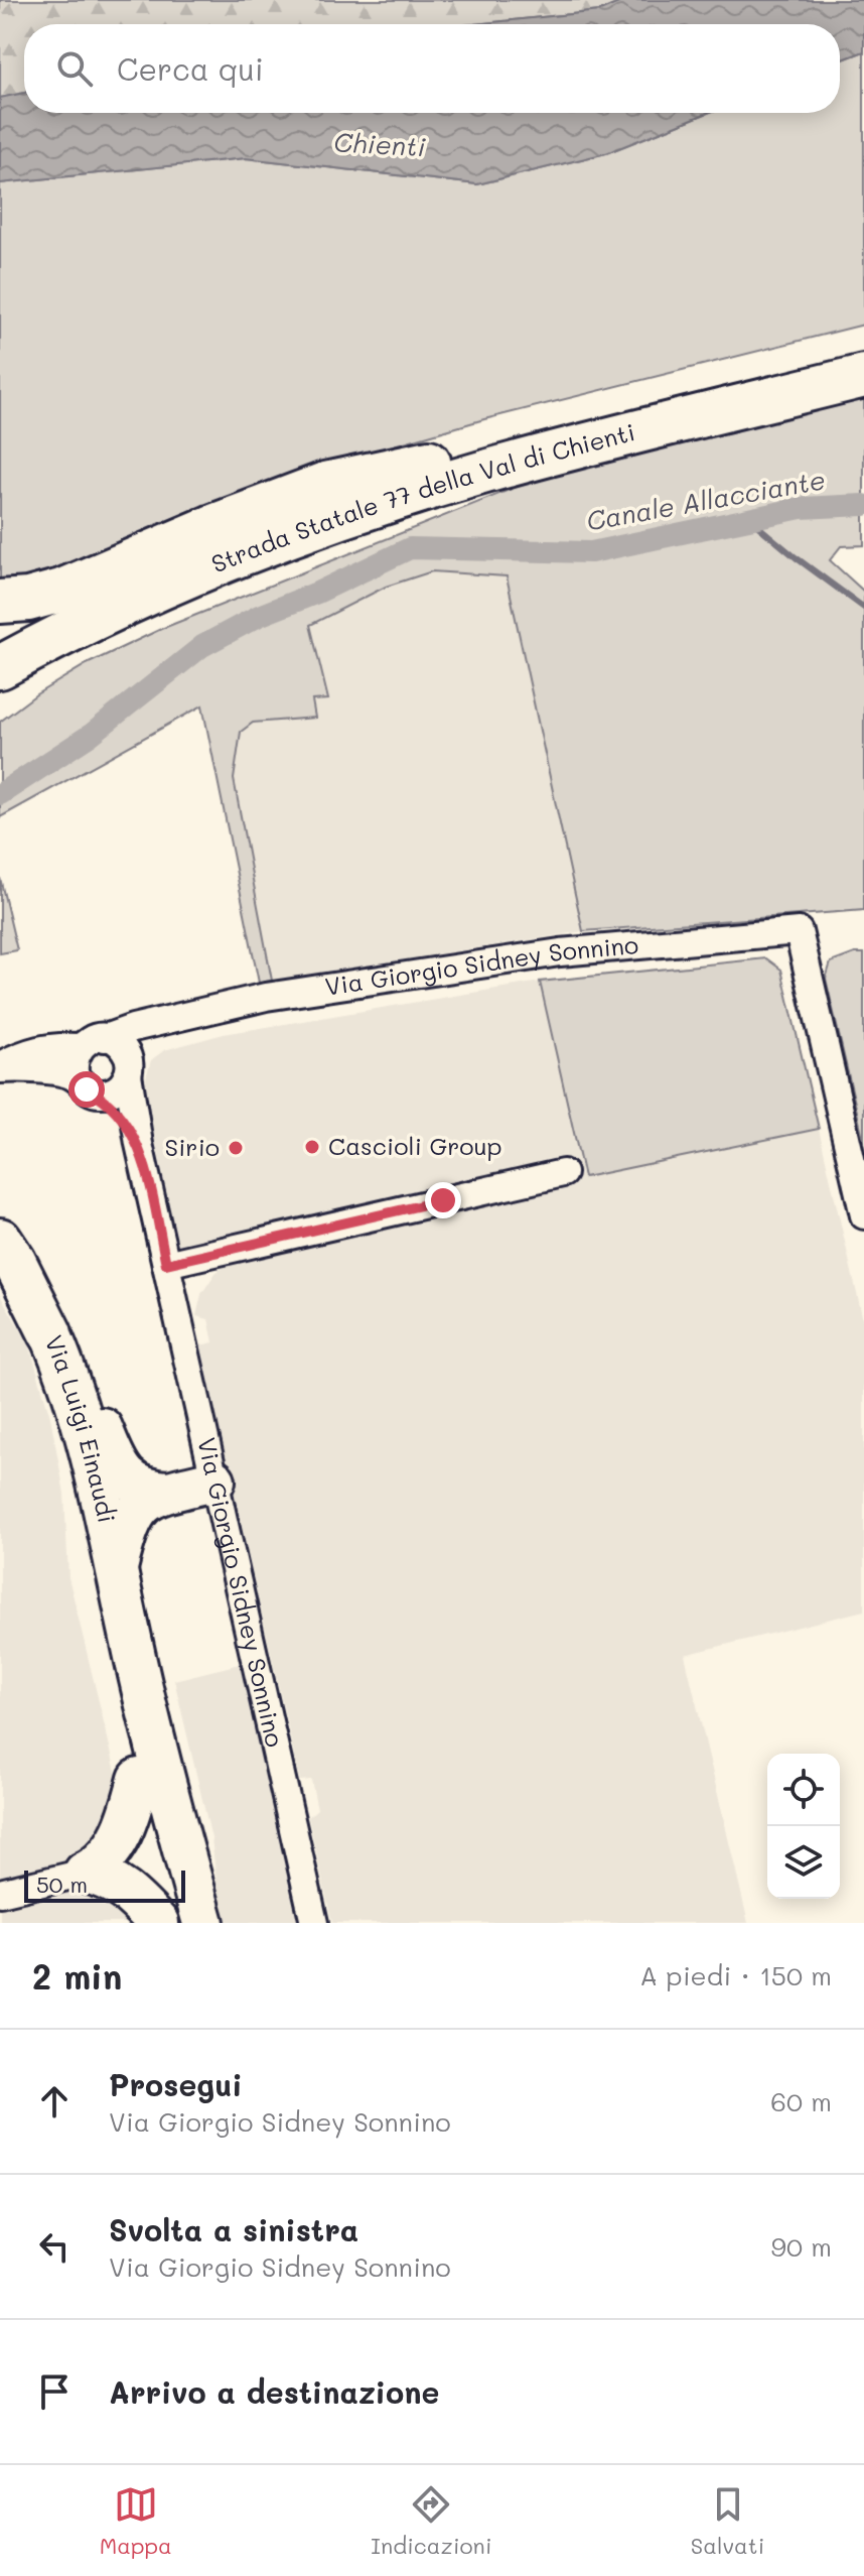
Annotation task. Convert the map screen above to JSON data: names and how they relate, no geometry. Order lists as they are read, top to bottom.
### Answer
{
  "streets": {
    "highway": ["Strada Statale 77 della Val di Chienti"],
    "main road": ["Via Luigi Einaudi"],
    "street": ["Via Giorgio Sidney Sonnino"]
  },
  "water": ["Chienti", "Canale Allacciante"],
  "places": ["Cascioli Group", "Sirio"],
  "scale_bar": "50 m",
  "page": {
    "search": "Cerca qui",
    "scale": "50 m",
    "heading": ["2 min", "A piedi · 150 m"],
    "list": [
      ["Prosegui", "Via Giorgio Sidney Sonnino", "60 m"],
      ["Svolta a sinistra", "Via Giorgio Sidney Sonnino", "90 m"],
      "Arrivo a destinazione"
    ],
    "nav": ["Mappa", "Indicazioni", "Salvati"]
  }
}
